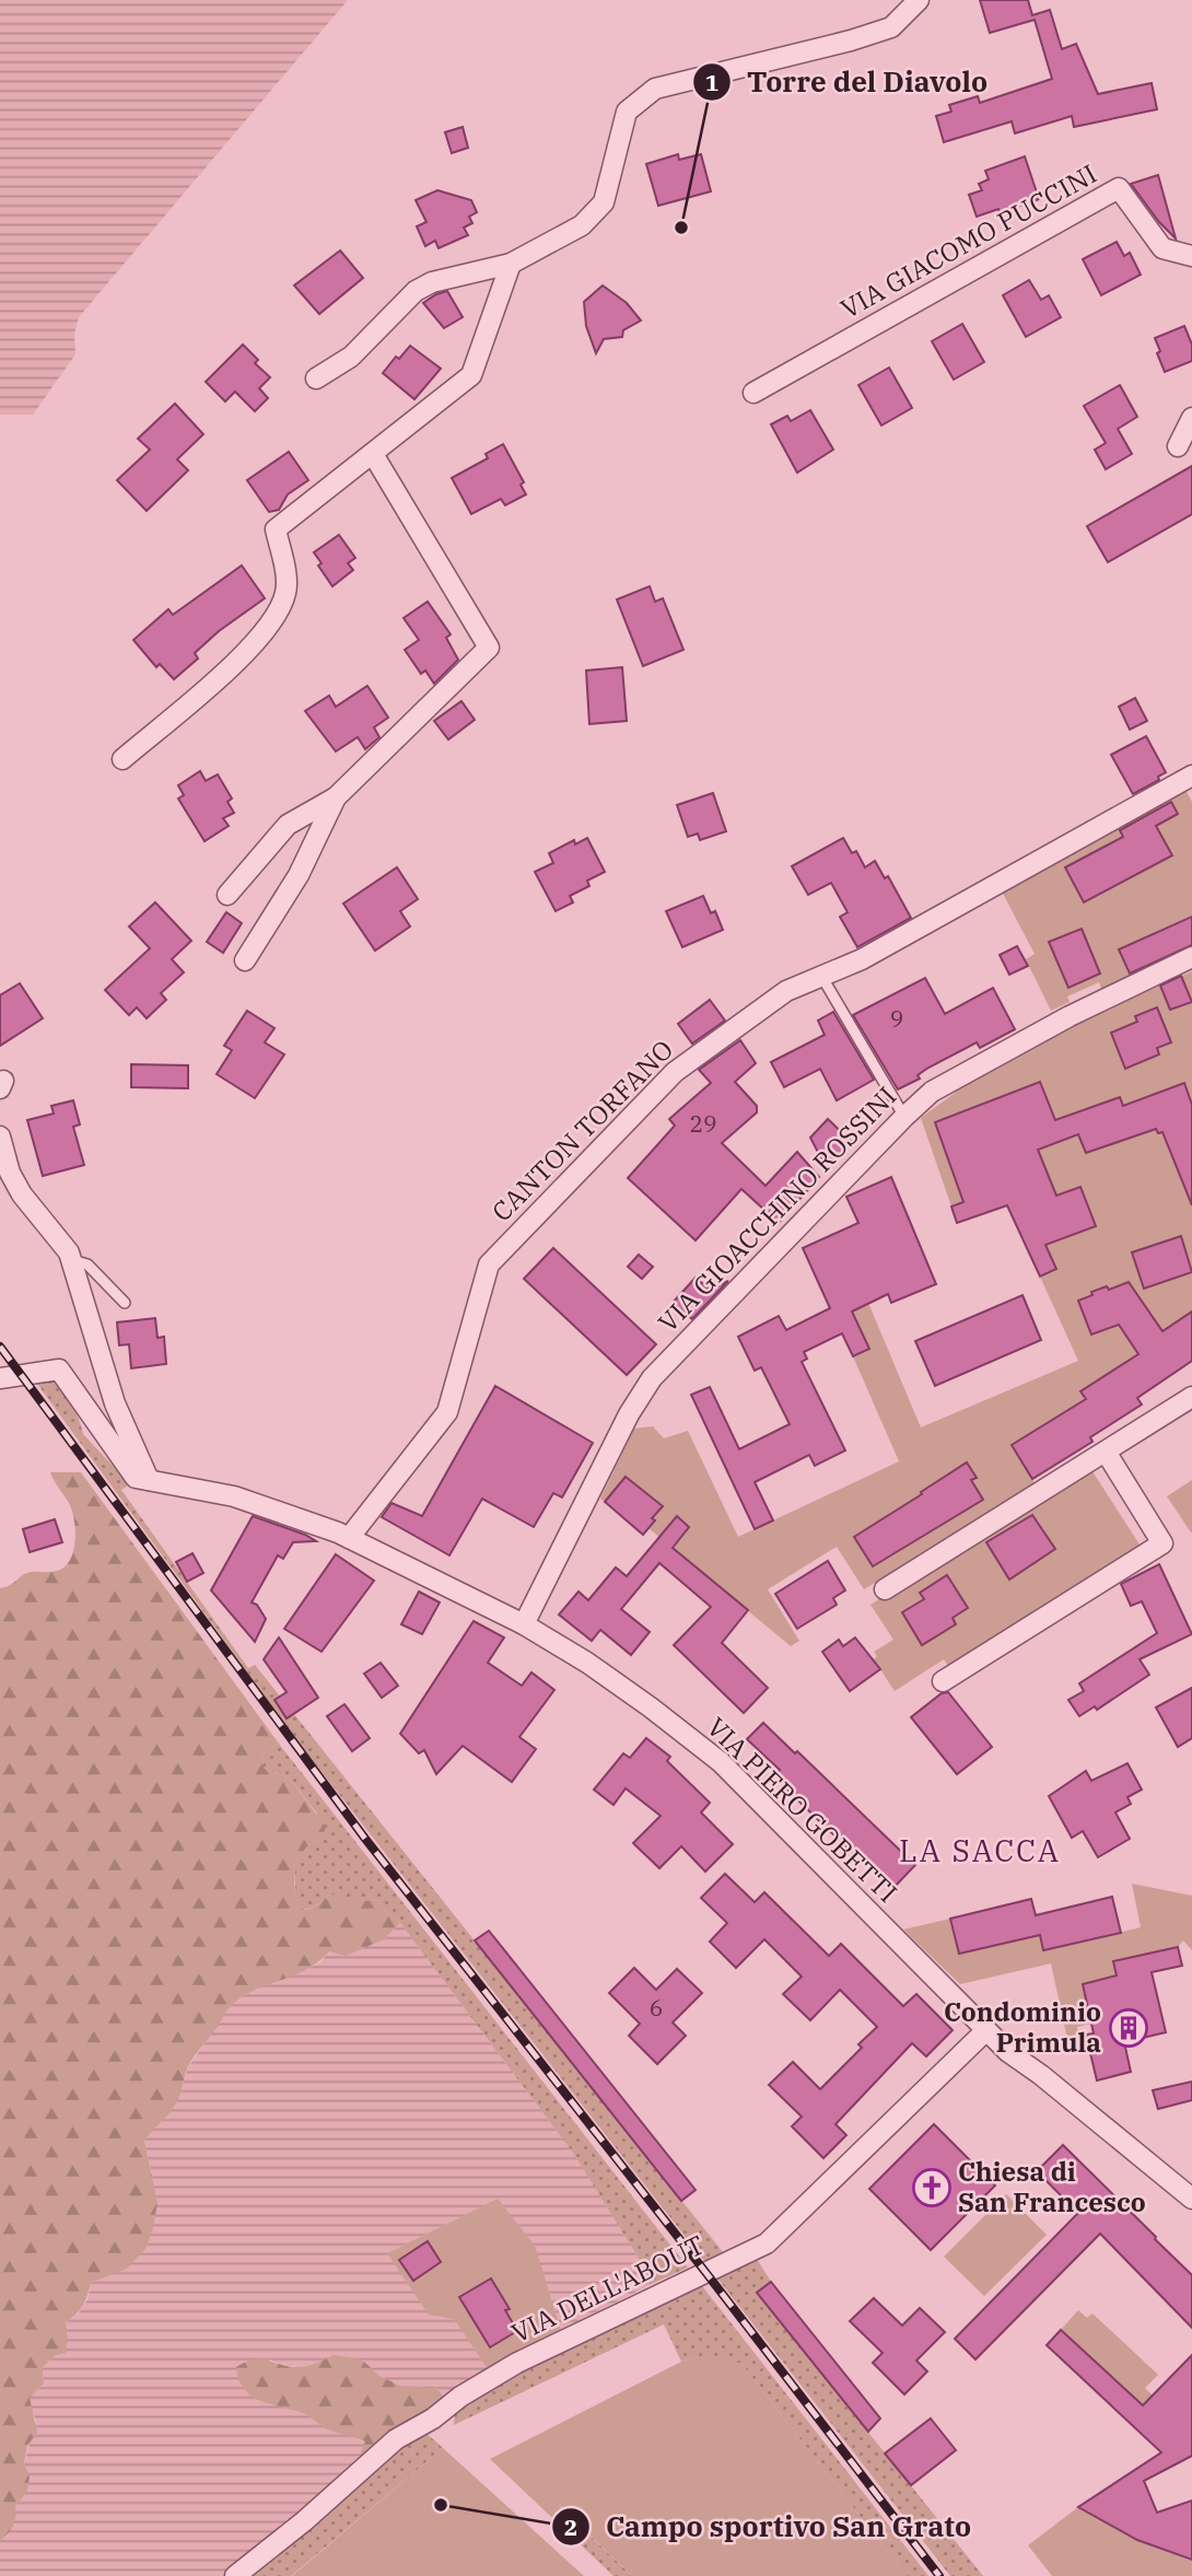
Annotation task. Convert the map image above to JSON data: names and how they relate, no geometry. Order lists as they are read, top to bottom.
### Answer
{
  "streets": {
    "street": [
      "VIA GIACOMO PUCCINI",
      "CANTON TORFANO",
      "VIA GIOACCHINO ROSSINI",
      "VIA PIERO GOBETTI",
      "VIA DELL'ABOUT"
    ]
  },
  "crossings": [
    ["CANTON TORFANO", "VIA PIERO GOBETTI"],
    ["VIA GIOACCHINO ROSSINI", "VIA PIERO GOBETTI"],
    ["VIA PIERO GOBETTI", "VIA DELL'ABOUT"]
  ],
  "districts": ["LA SACCA"],
  "places": {
    "other": ["Torre del Diavolo", "Campo sportivo San Grato"],
    "building": ["Condominio Primula"],
    "church": ["Chiesa di San Francesco"]
  },
  "house_numbers": ["9", "29", "6"]
}
